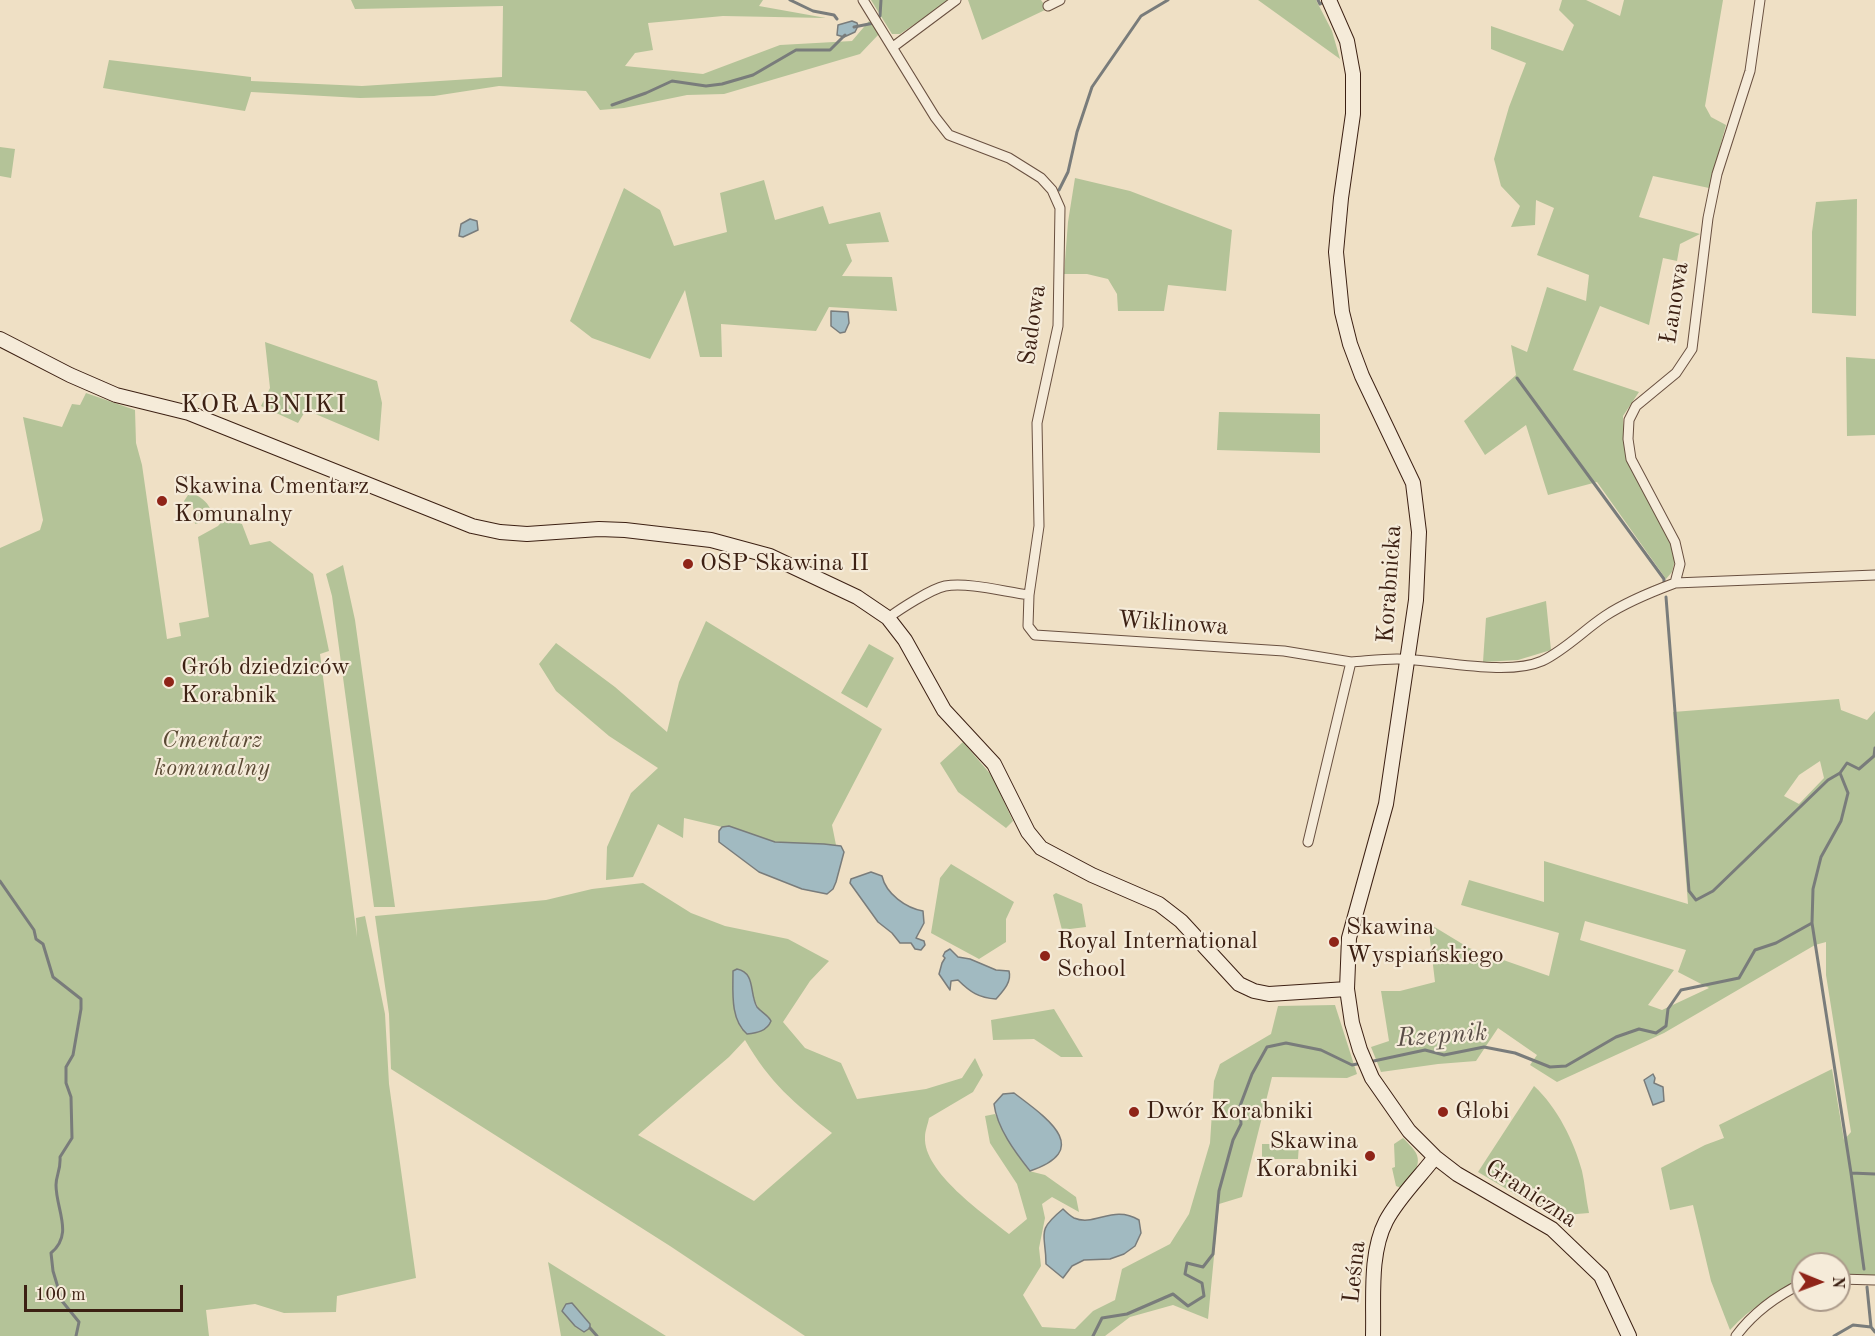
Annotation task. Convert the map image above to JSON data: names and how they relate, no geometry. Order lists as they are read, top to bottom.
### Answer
{
  "streets": {
    "street": [
      "Łanowa",
      "Sadowa",
      "Korabnicka",
      "Wiklinowa",
      "Graniczna",
      "Leśna"
    ]
  },
  "crossings": [
    ["Sadowa", "Wiklinowa"],
    ["Korabnicka", "Wiklinowa"],
    ["Korabnicka", "Graniczna"],
    ["Graniczna", "Leśna"]
  ],
  "districts": ["KORABNIKI"],
  "water": ["Rzepnik"],
  "parks": ["Cmentarz komunalny"],
  "places": [
    "Skawina Cmentarz Komunalny",
    "OSP Skawina II",
    "Grób dziedziców Korabnik",
    "Skawina Wyspiańskiego",
    "Royal International School",
    "Dwór Korabniki",
    "Globi",
    "Skawina Korabniki"
  ],
  "scale_bar": "100 m",
  "north": "right"
}
